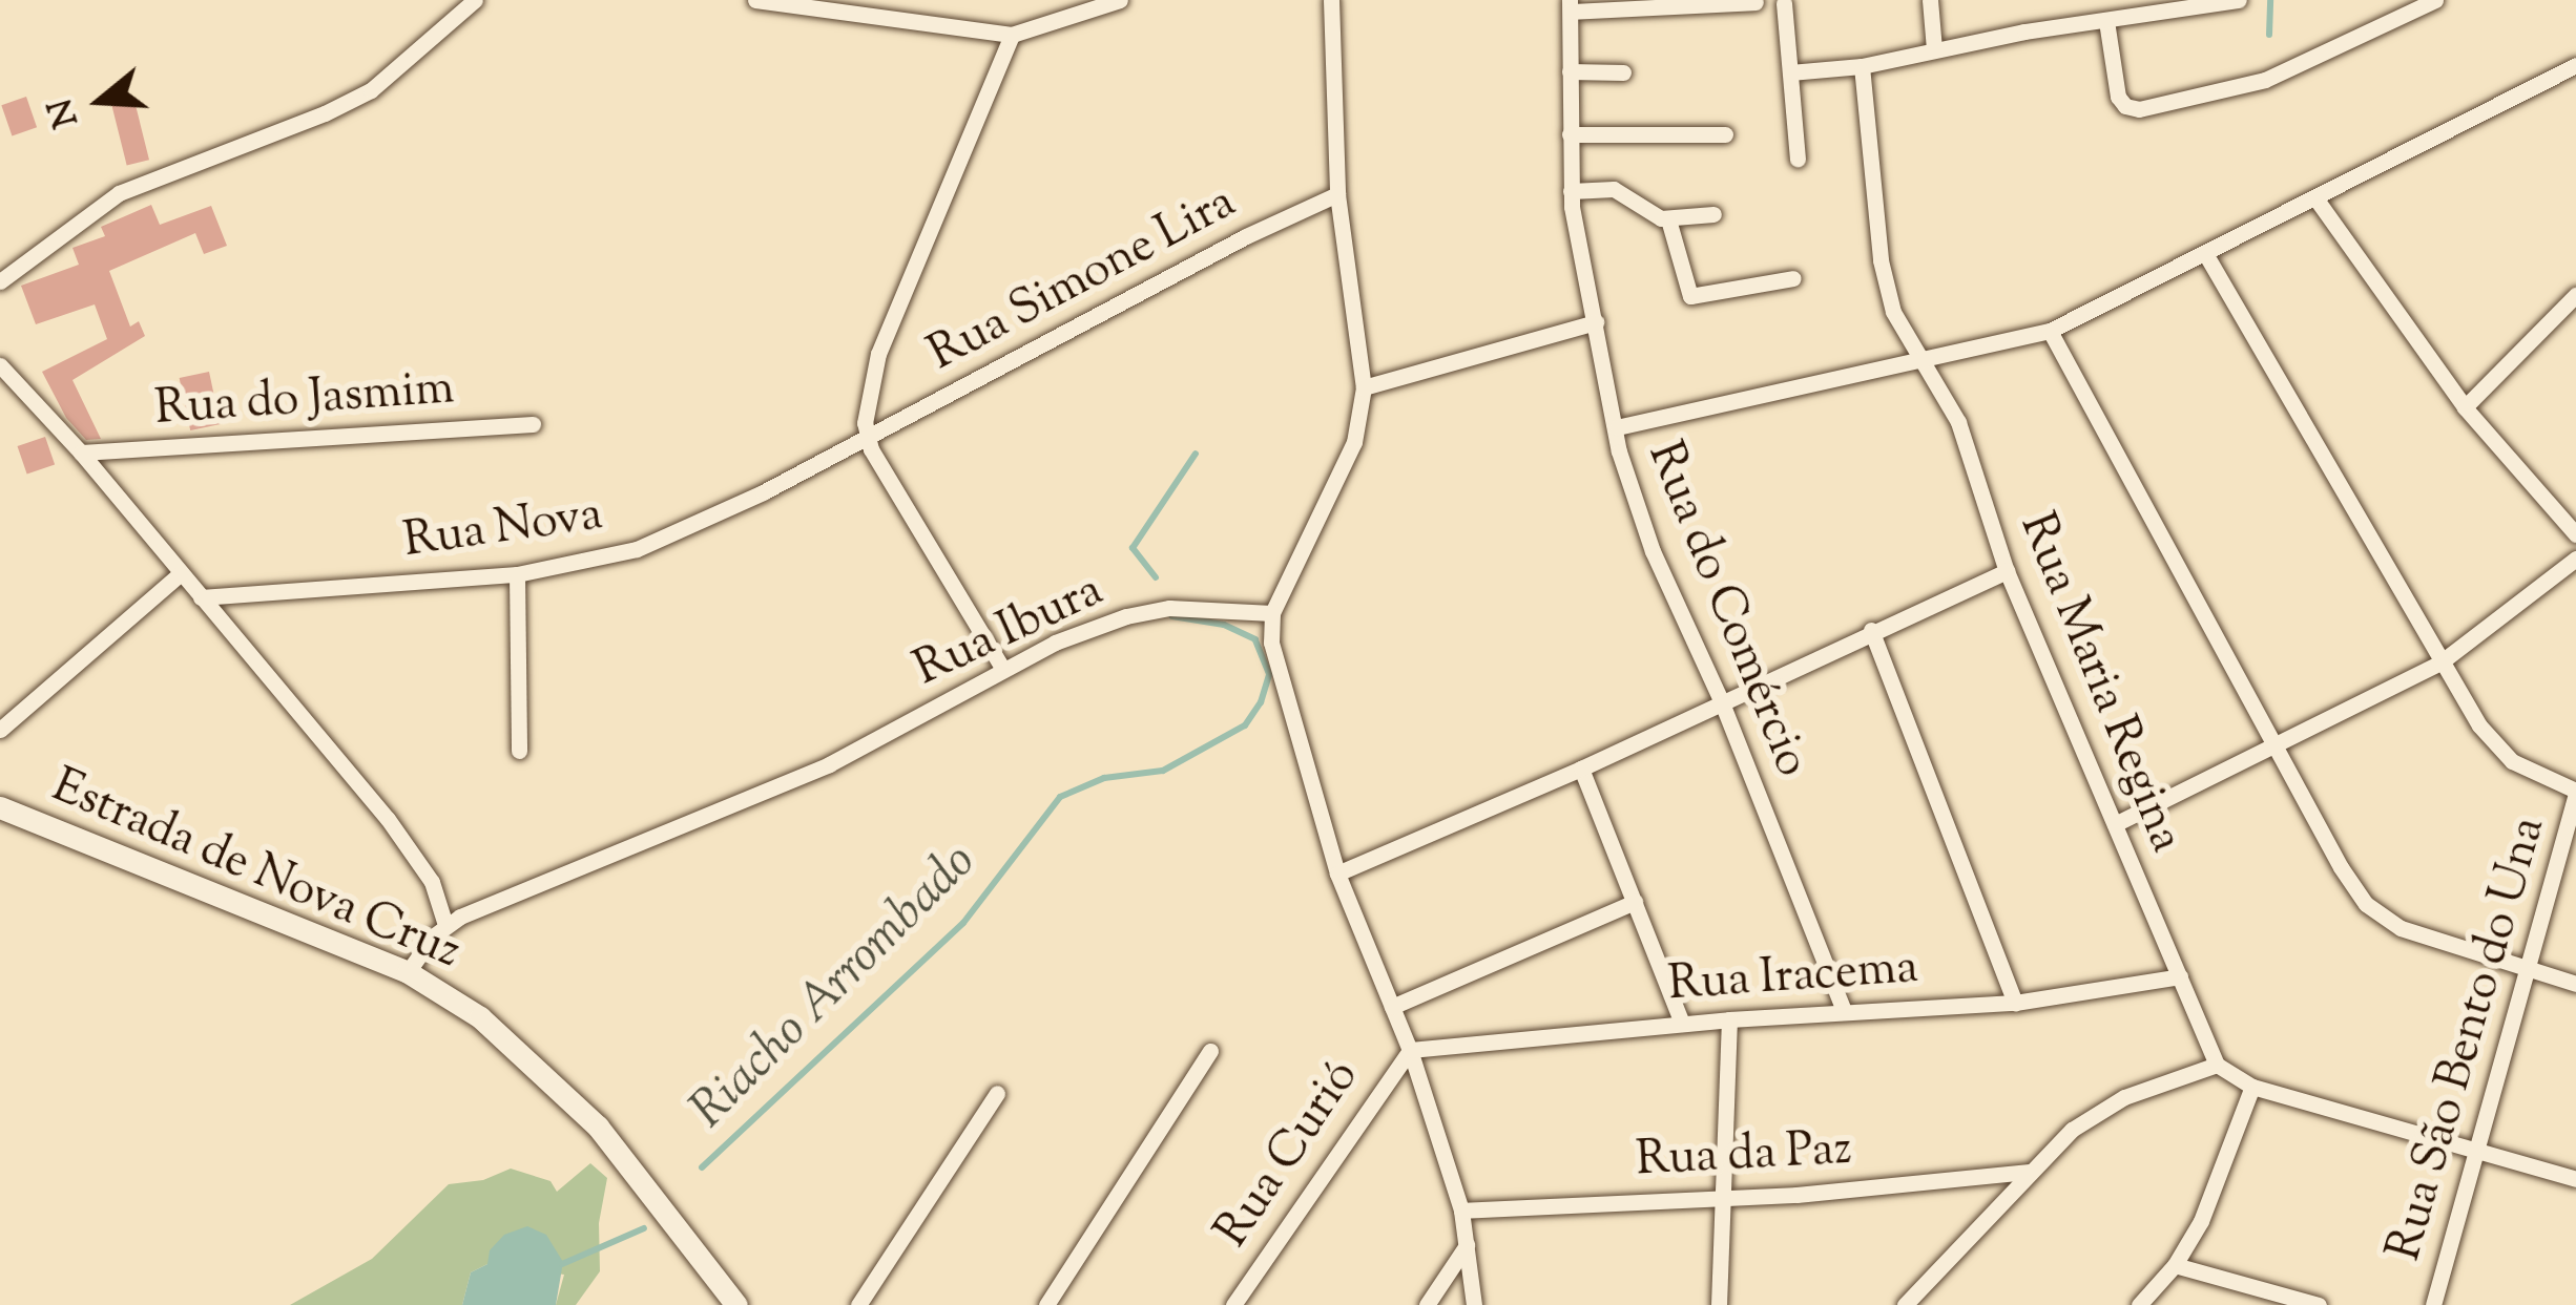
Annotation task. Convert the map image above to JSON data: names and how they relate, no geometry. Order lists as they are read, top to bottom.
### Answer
{
  "streets": {
    "main road": ["Estrada de Nova Cruz"],
    "street": [
      "Rua Simone Lira",
      "Rua do Jasmim",
      "Rua Nova",
      "Rua do Comércio",
      "Rua Ibura",
      "Rua Maria Regina",
      "Rua Iracema",
      "Rua São Bento do Una",
      "Rua Curió",
      "Rua da Paz"
    ]
  },
  "crossings": [
    ["Rua Simone Lira", "Rua Nova"],
    ["Rua do Comércio", "Rua Iracema"],
    ["Rua Ibura", "Estrada de Nova Cruz"],
    ["Rua Maria Regina", "Rua Iracema"],
    ["Rua Iracema", "Rua Curió"]
  ],
  "water": ["Riacho Arrombado"],
  "north": "left"
}
